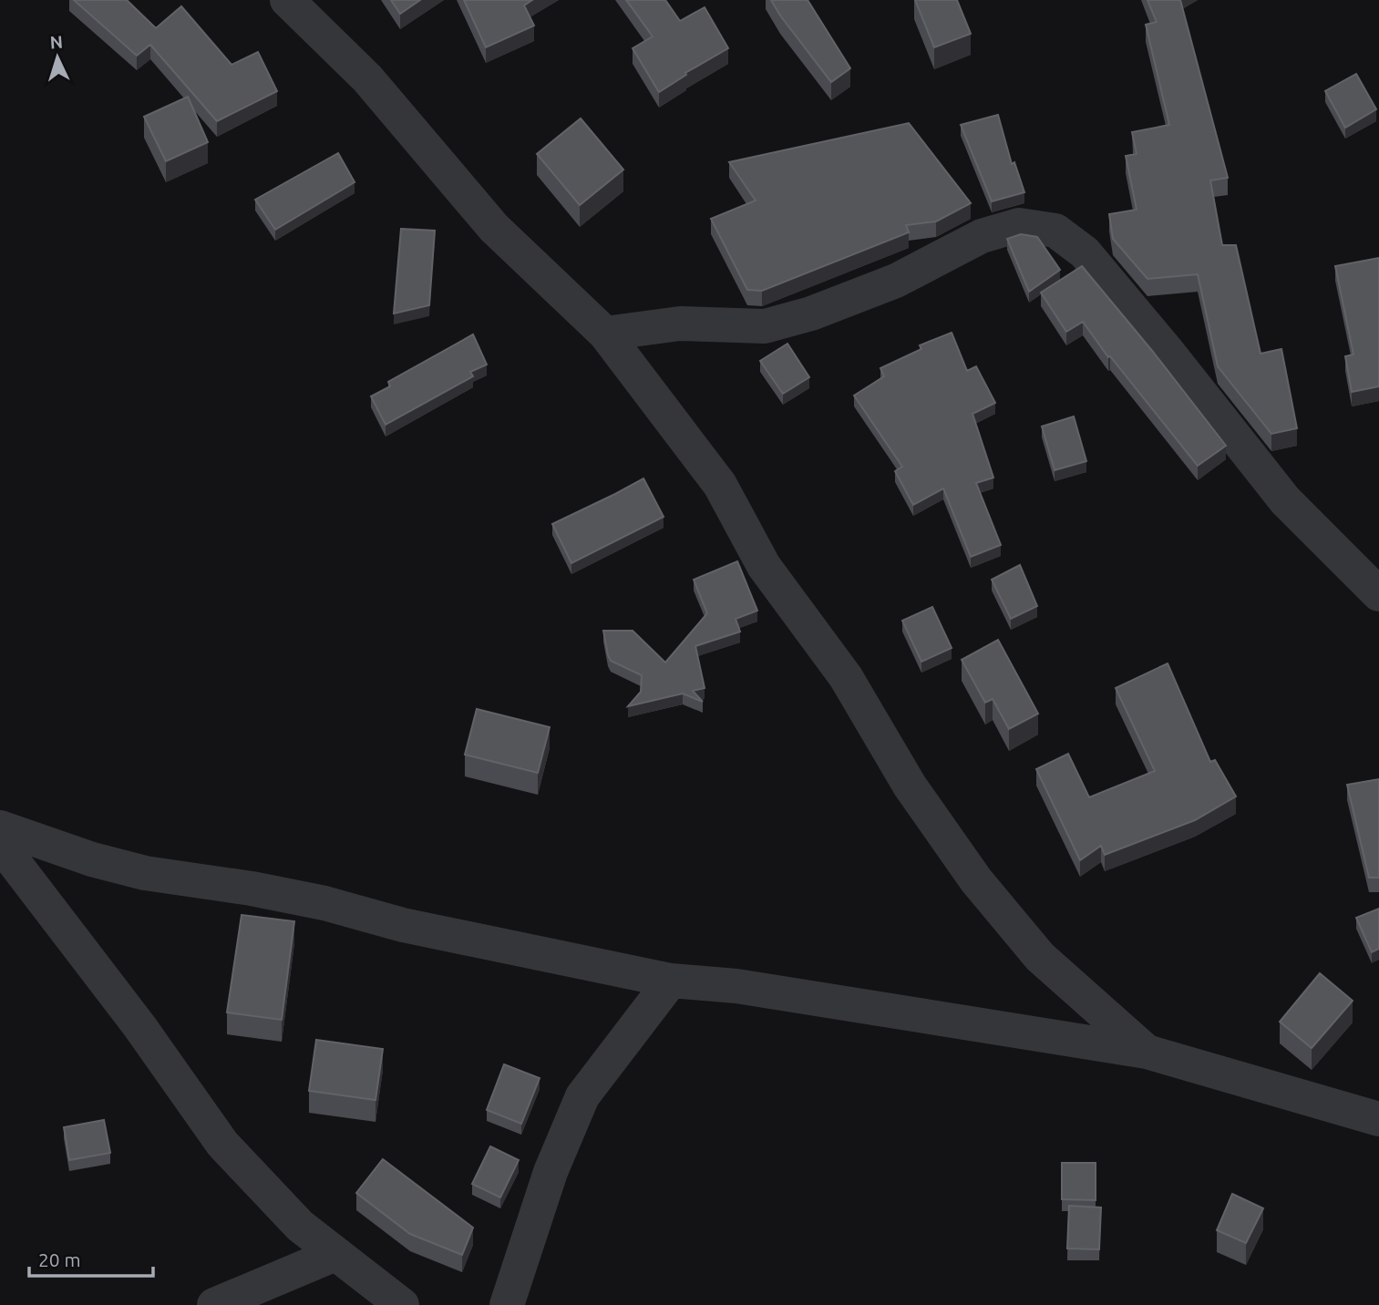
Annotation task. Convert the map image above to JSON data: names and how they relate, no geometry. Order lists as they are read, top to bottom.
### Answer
{
  "scale_bar": "20 m",
  "north": "top"
}
